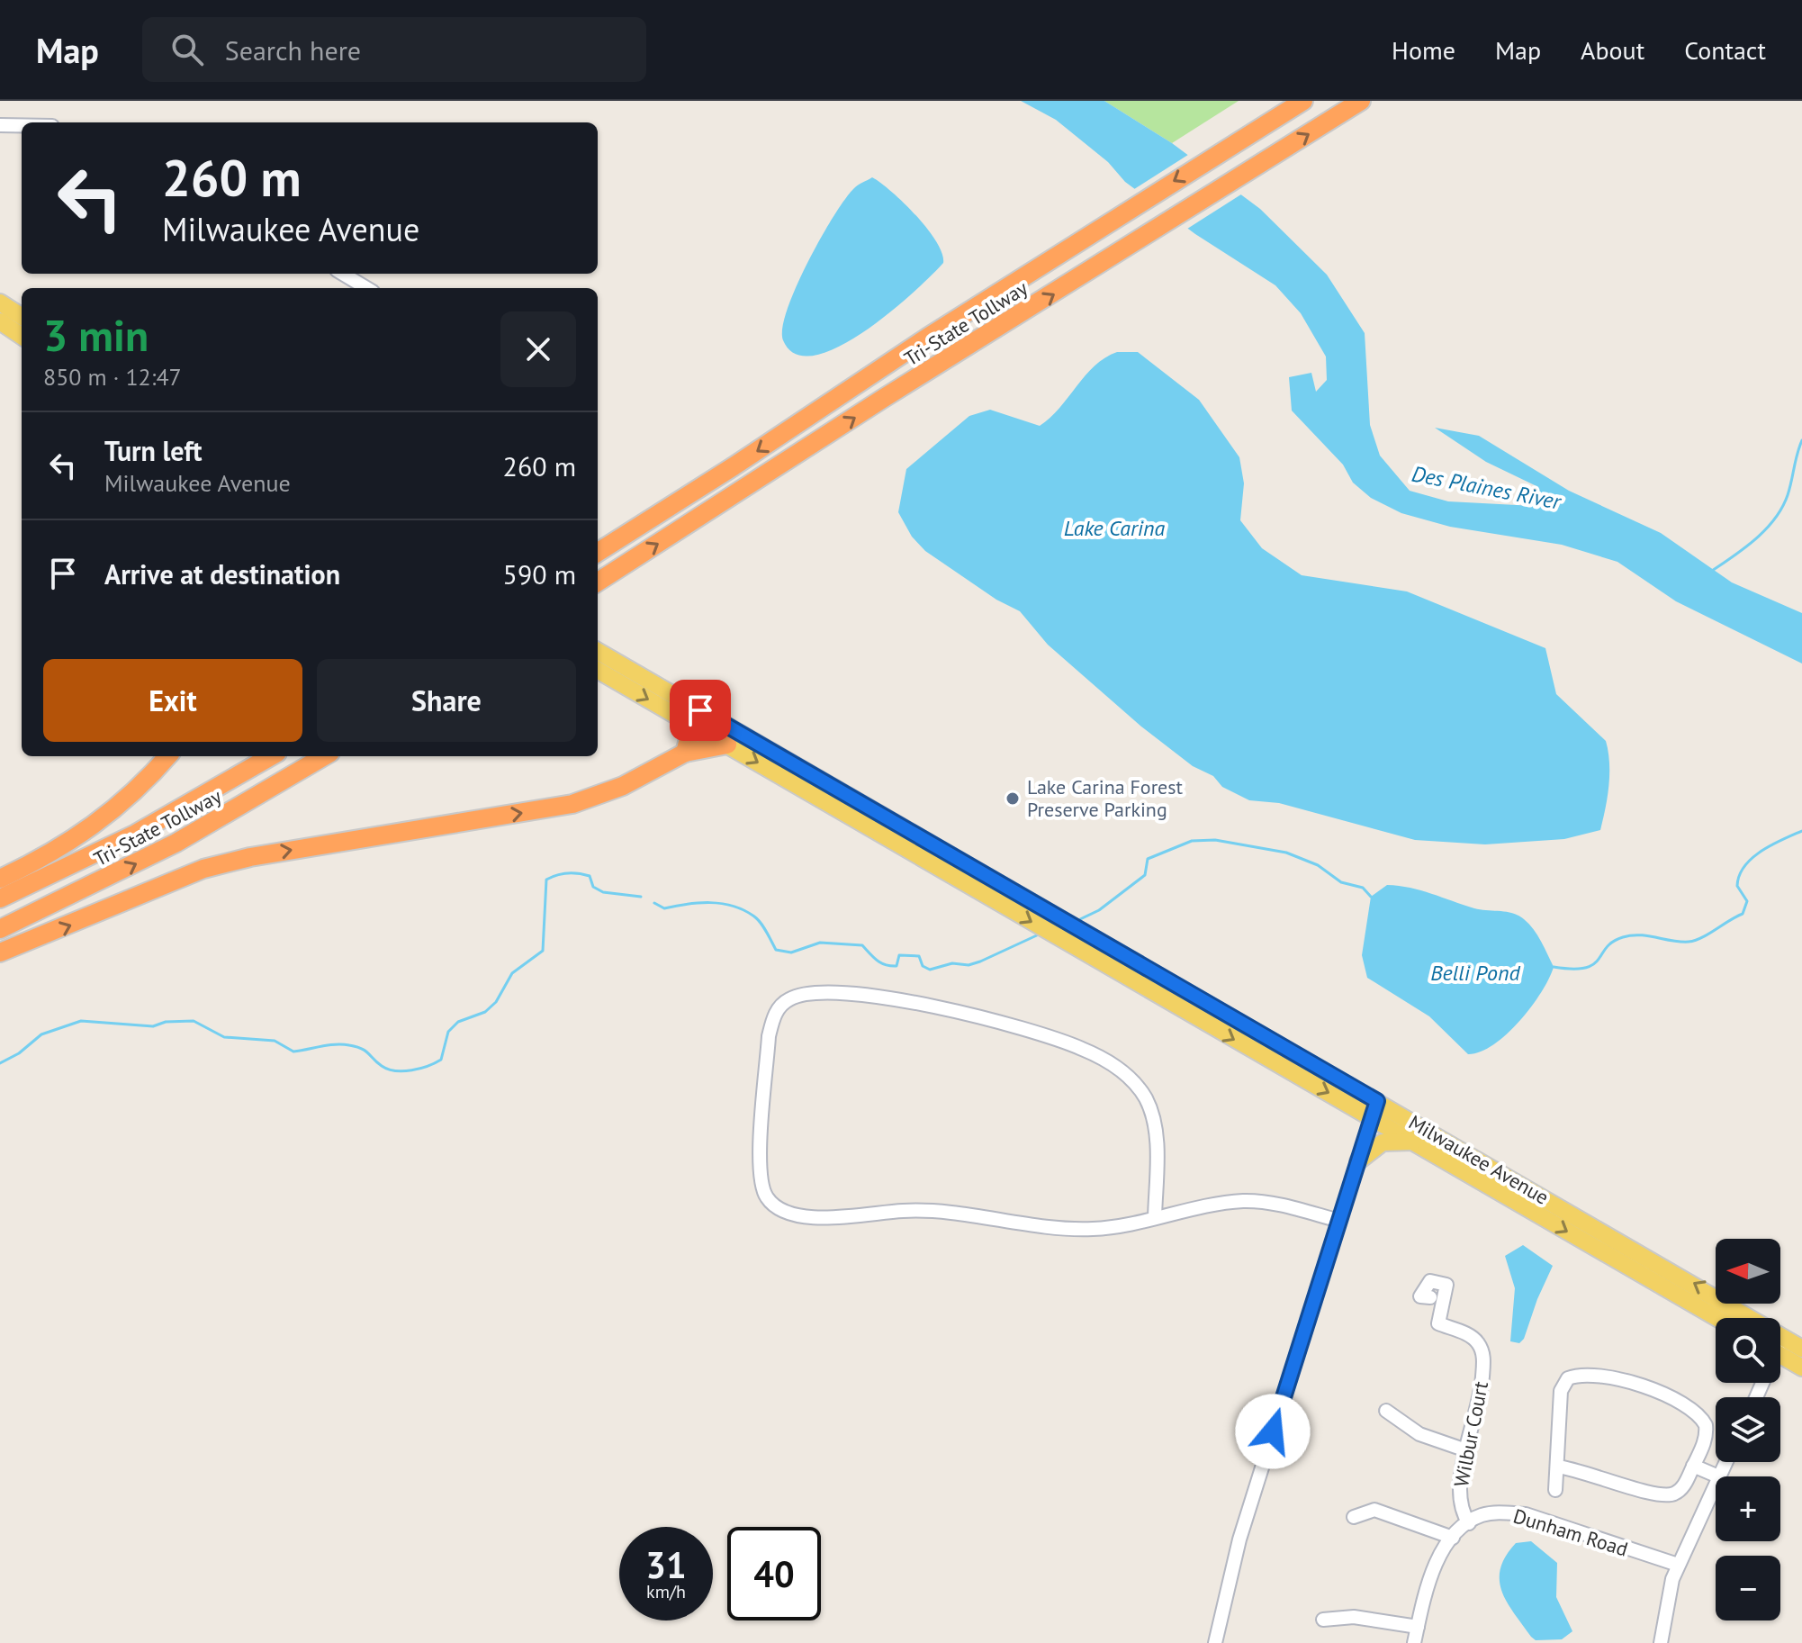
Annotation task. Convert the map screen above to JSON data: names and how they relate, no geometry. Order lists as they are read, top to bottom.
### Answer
{
  "streets": {
    "highway": ["Tri-State Tollway"],
    "main road": ["Milwaukee Avenue"],
    "street": ["Wilbur Court", "Dunham Road"]
  },
  "crossings": [
    ["Wilbur Court", "Dunham Road"]
  ],
  "water": ["Des Plaines River", "Lake Carina", "Belli Pond"],
  "places": ["Lake Carina Forest Preserve Parking"],
  "north": "left",
  "page": {
    "header": "Map",
    "search": "Search here",
    "nav": [
      "Home",
      "Map",
      "About",
      "Contact"
    ],
    "turn": ["260 m", "Milwaukee Avenue"],
    "heading": ["3 min", "850 m · 12:47"],
    "list": [
      {
        "name": "Turn left",
        "note": "Milwaukee Avenue",
        "value": "260 m"
      },
      {
        "name": "Arrive at destination",
        "value": "590 m"
      }
    ],
    "buttons": ["Exit", "Share"],
    "map_buttons": ["+", "−"],
    "speed": "31 km/h",
    "limit": "40"
  }
}
